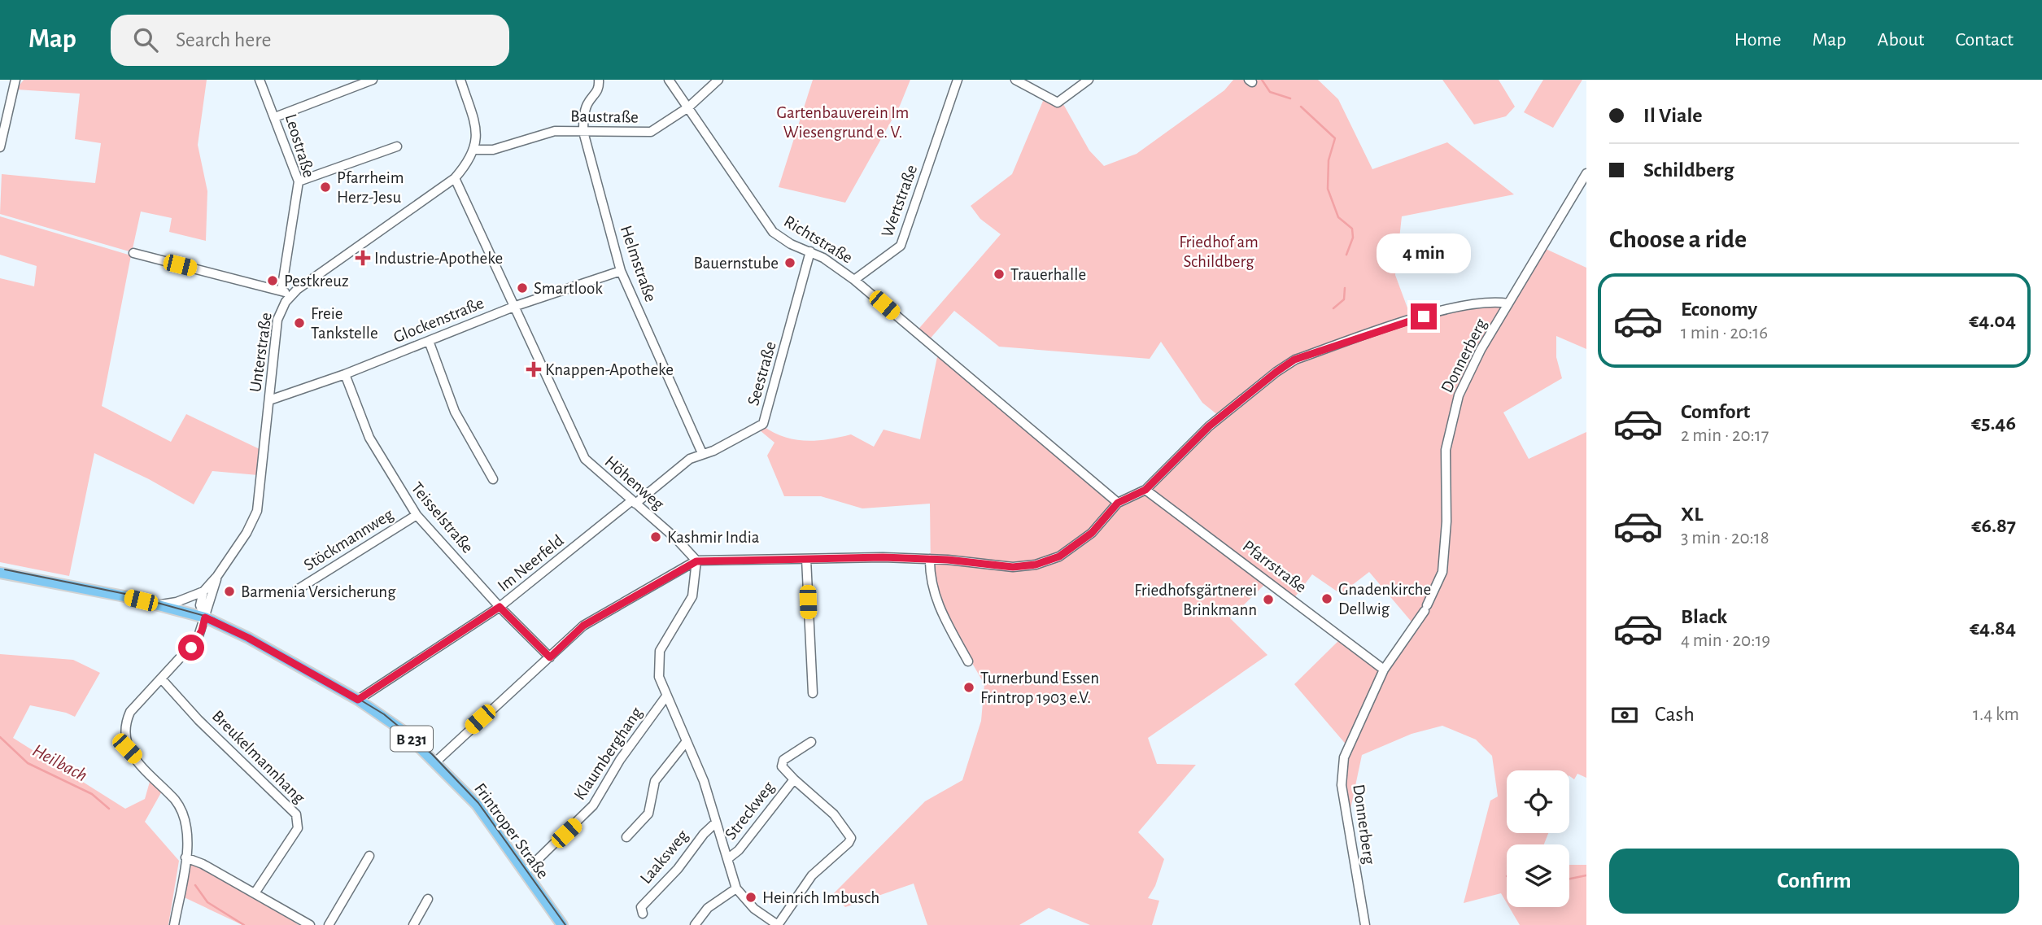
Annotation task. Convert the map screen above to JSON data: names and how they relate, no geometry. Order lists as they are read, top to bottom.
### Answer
{
  "streets": {
    "main road": ["B 231", "Frintroper Straße"],
    "street": [
      "Baustraße",
      "Leostraße",
      "Wertstraße",
      "Richtstraße",
      "Helmstraße",
      "Glockenstraße",
      "Unterstraße",
      "Donnerberg",
      "Seestraße",
      "Höhenweg",
      "Teisselstraße",
      "Stöckmannweg",
      "Im Neerfeld",
      "Pfarrstraße",
      "Klaumberghang",
      "Breukelmannhang",
      "Streckweg",
      "Laaksweg"
    ]
  },
  "crossings": [
    ["Baustraße", "Richtstraße"],
    ["Baustraße", "Helmstraße"],
    ["Baustraße", "Unterstraße"],
    ["Wertstraße", "Richtstraße"],
    ["Richtstraße", "Seestraße"],
    ["Helmstraße", "Glockenstraße"],
    ["Helmstraße", "Seestraße"],
    ["Glockenstraße", "Unterstraße"],
    ["Glockenstraße", "Höhenweg"],
    ["Glockenstraße", "Teisselstraße"],
    ["Unterstraße", "Höhenweg"],
    ["Unterstraße", "Breukelmannhang"],
    ["Unterstraße", "Frintroper Straße"],
    ["Donnerberg", "Pfarrstraße"],
    ["Seestraße", "Höhenweg"],
    ["Seestraße", "Im Neerfeld"],
    ["Höhenweg", "Im Neerfeld"],
    ["Teisselstraße", "Stöckmannweg"],
    ["Teisselstraße", "Im Neerfeld"],
    ["Im Neerfeld", "Frintroper Straße"],
    ["Klaumberghang", "Frintroper Straße"]
  ],
  "water": ["Heilbach"],
  "parks": ["Gartenbauverein Im Wiesengrund e. V.", "Friedhof am Schildberg"],
  "places": {
    "other": [
      "Pfarrheim Herz-Jesu",
      "Bauernstube",
      "Trauerhalle",
      "Pestkreuz",
      "Smartlook",
      "Freie Tankstelle",
      "Kashmir India",
      "Barmenia Versicherung",
      "Gnadenkirche Dellwig",
      "Friedhofsgärtnerei Brinkmann",
      "Turnerbund Essen Frintrop 1903 e.V.",
      "Heinrich Imbusch"
    ],
    "health": ["Industrie-Apotheke", "Knappen-Apotheke"]
  },
  "page": {
    "header": "Map",
    "search": "Search here",
    "nav": [
      "Home",
      "Map",
      "About",
      "Contact"
    ],
    "banner": ["Il Viale", "Schildberg"],
    "heading": "Choose a ride",
    "bubble": "4 min",
    "list": [
      {
        "name": "Economy",
        "note": "1 min · 20:16",
        "value": "€4.04"
      },
      {
        "name": "Comfort",
        "note": "2 min · 20:17",
        "value": "€5.46"
      },
      {
        "name": "XL",
        "note": "3 min · 20:18",
        "value": "€6.87"
      },
      {
        "name": "Black",
        "note": "4 min · 20:19",
        "value": "€4.84"
      }
    ],
    "pay": ["Cash", "1.4 km"],
    "buttons": "Confirm"
  }
}
